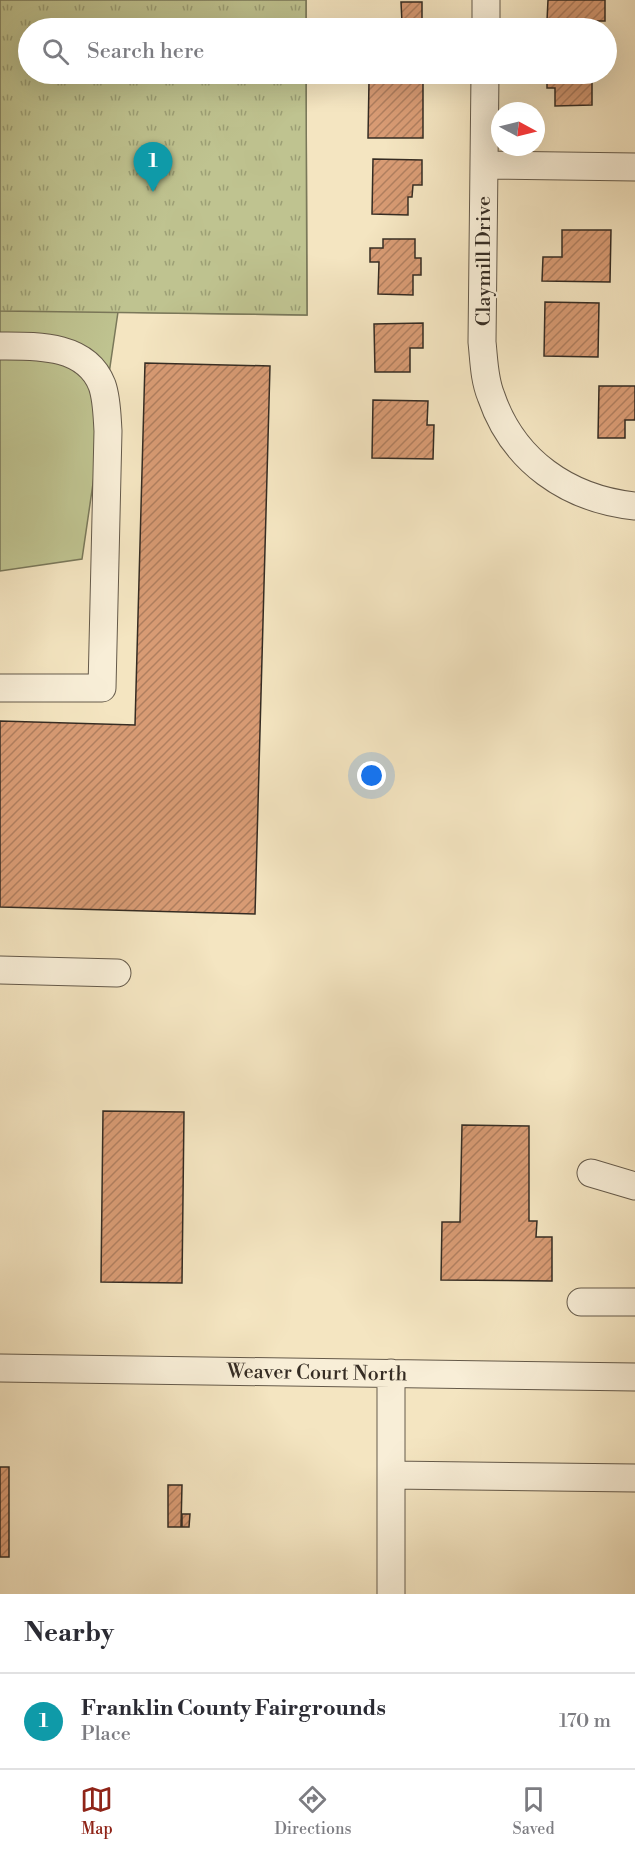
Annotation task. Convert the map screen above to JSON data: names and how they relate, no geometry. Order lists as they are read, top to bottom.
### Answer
{
  "streets": {
    "street": ["Claymill Drive", "Weaver Court North"]
  },
  "north": "right",
  "page": {
    "search": "Search here",
    "pins": "1",
    "heading": "Nearby",
    "list": [
      {
        "mark": "1",
        "name": "Franklin County Fairgrounds",
        "note": "Place",
        "value": "170 m"
      }
    ],
    "nav": ["Map", "Directions", "Saved"]
  }
}
